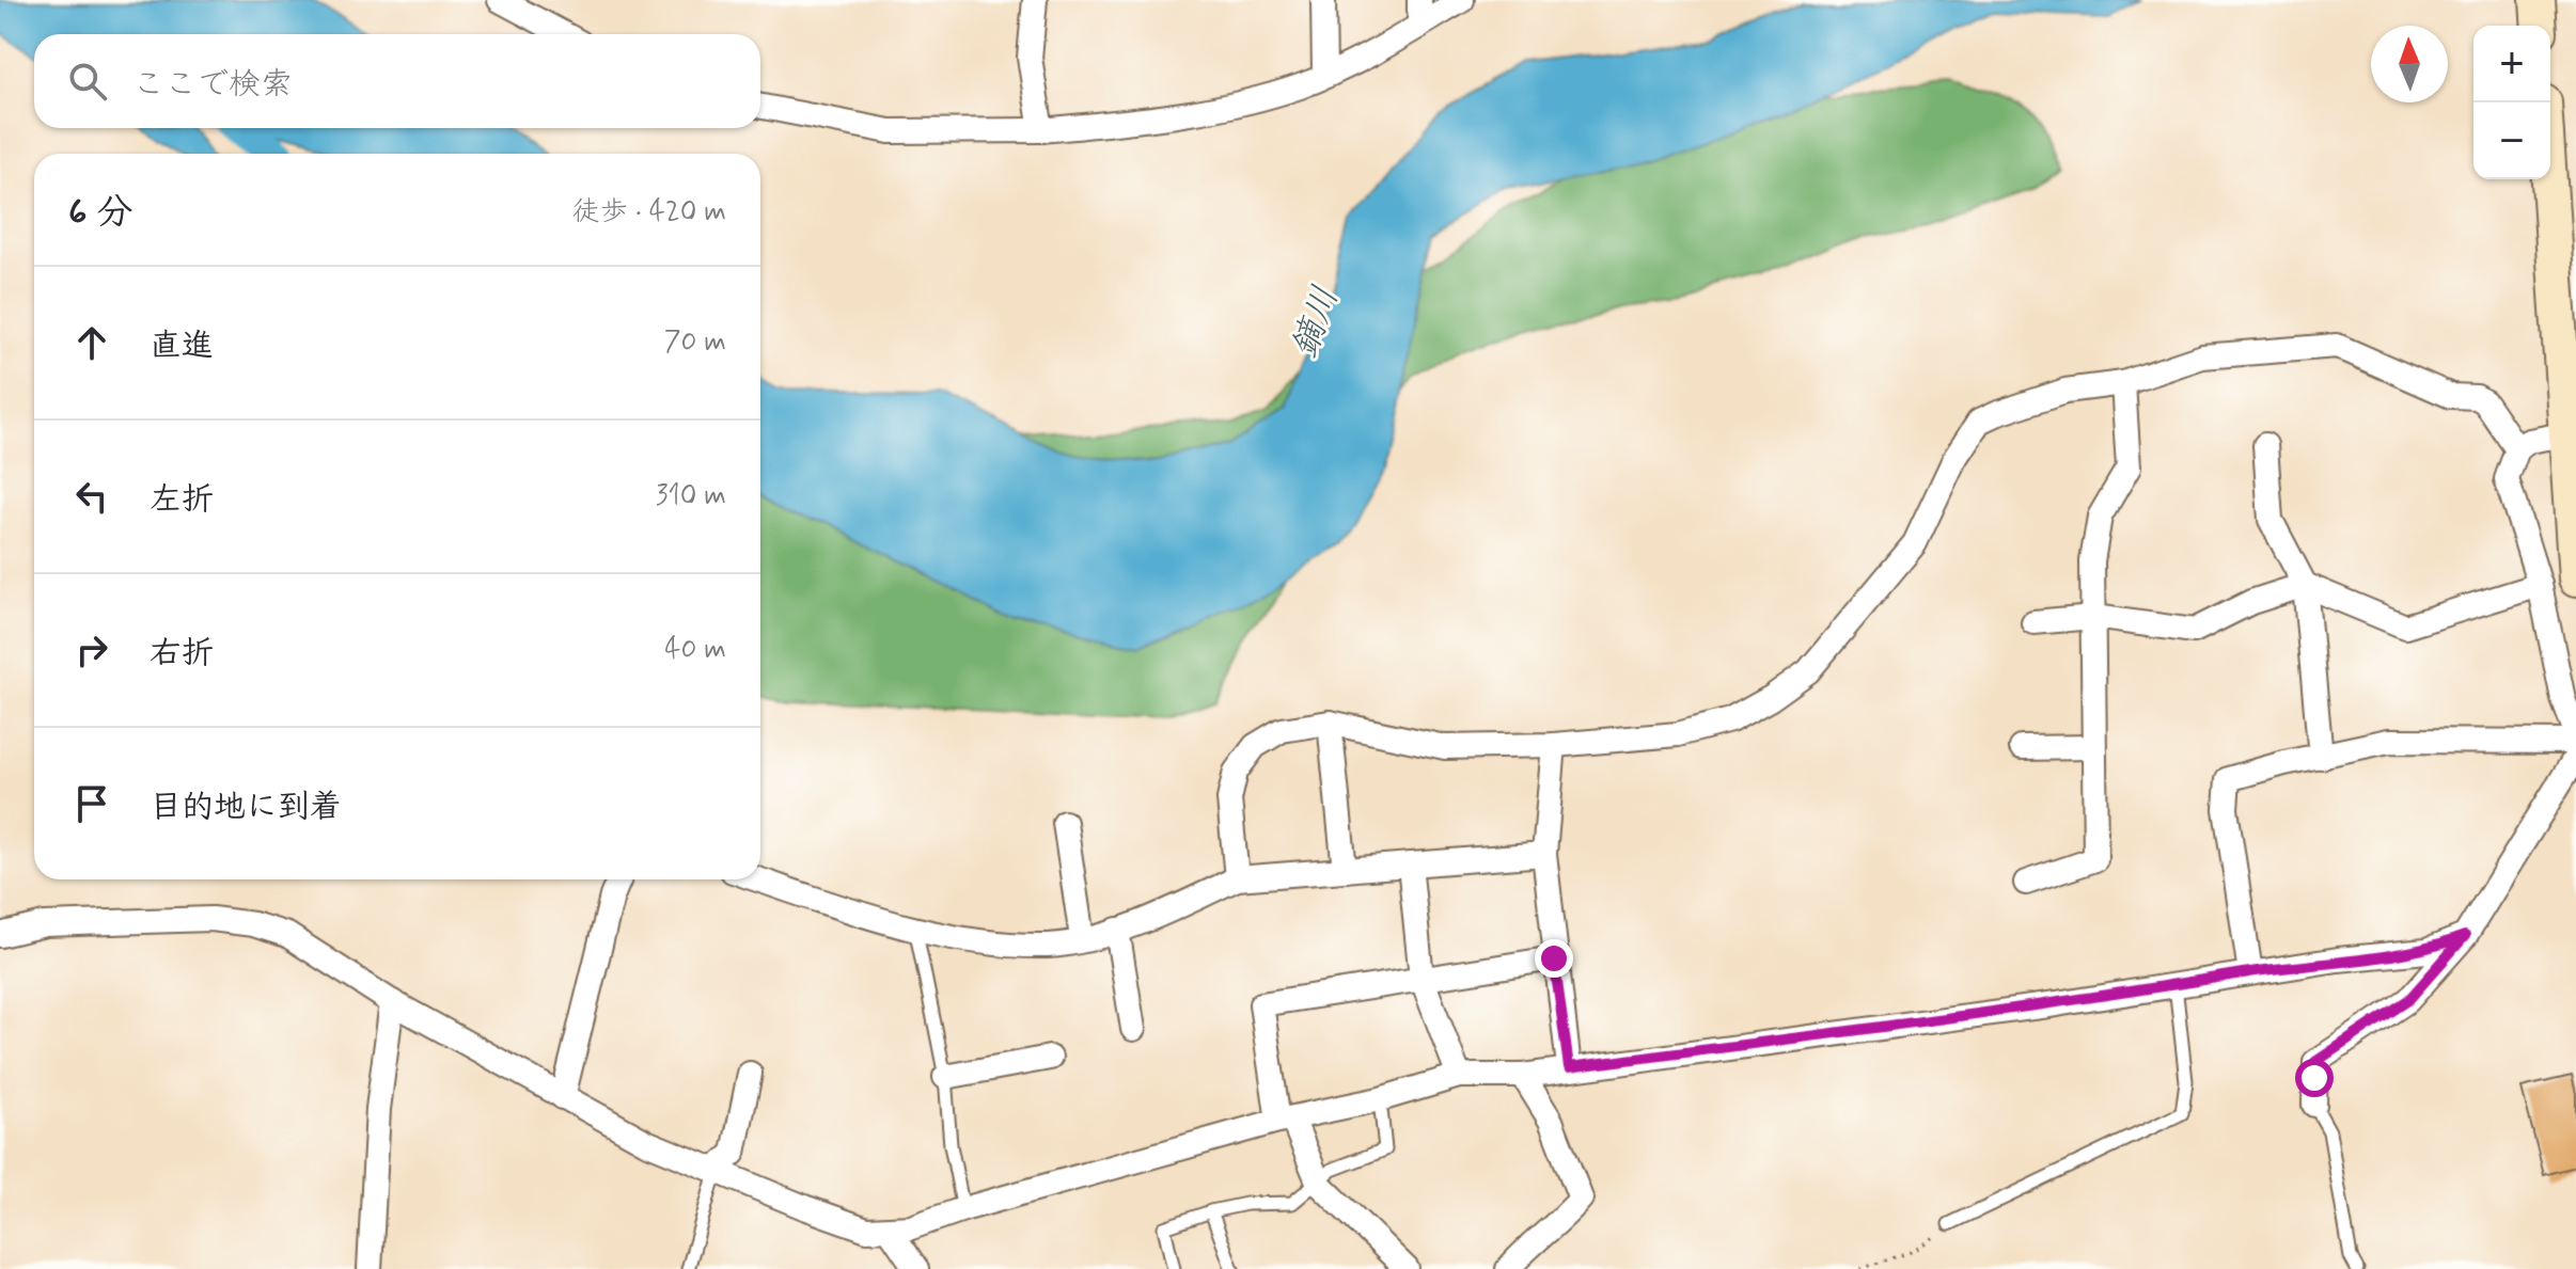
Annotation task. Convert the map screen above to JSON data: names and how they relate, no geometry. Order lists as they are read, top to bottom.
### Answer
{
  "water": ["鏑川"],
  "north": "top",
  "page": {
    "map_buttons": ["+", "−"],
    "search": "ここで検索",
    "heading": ["6 分", "徒歩 · 420 m"],
    "list": [
      ["直進", "70 m"],
      ["左折", "310 m"],
      ["右折", "40 m"],
      "目的地に到着"
    ]
  }
}
